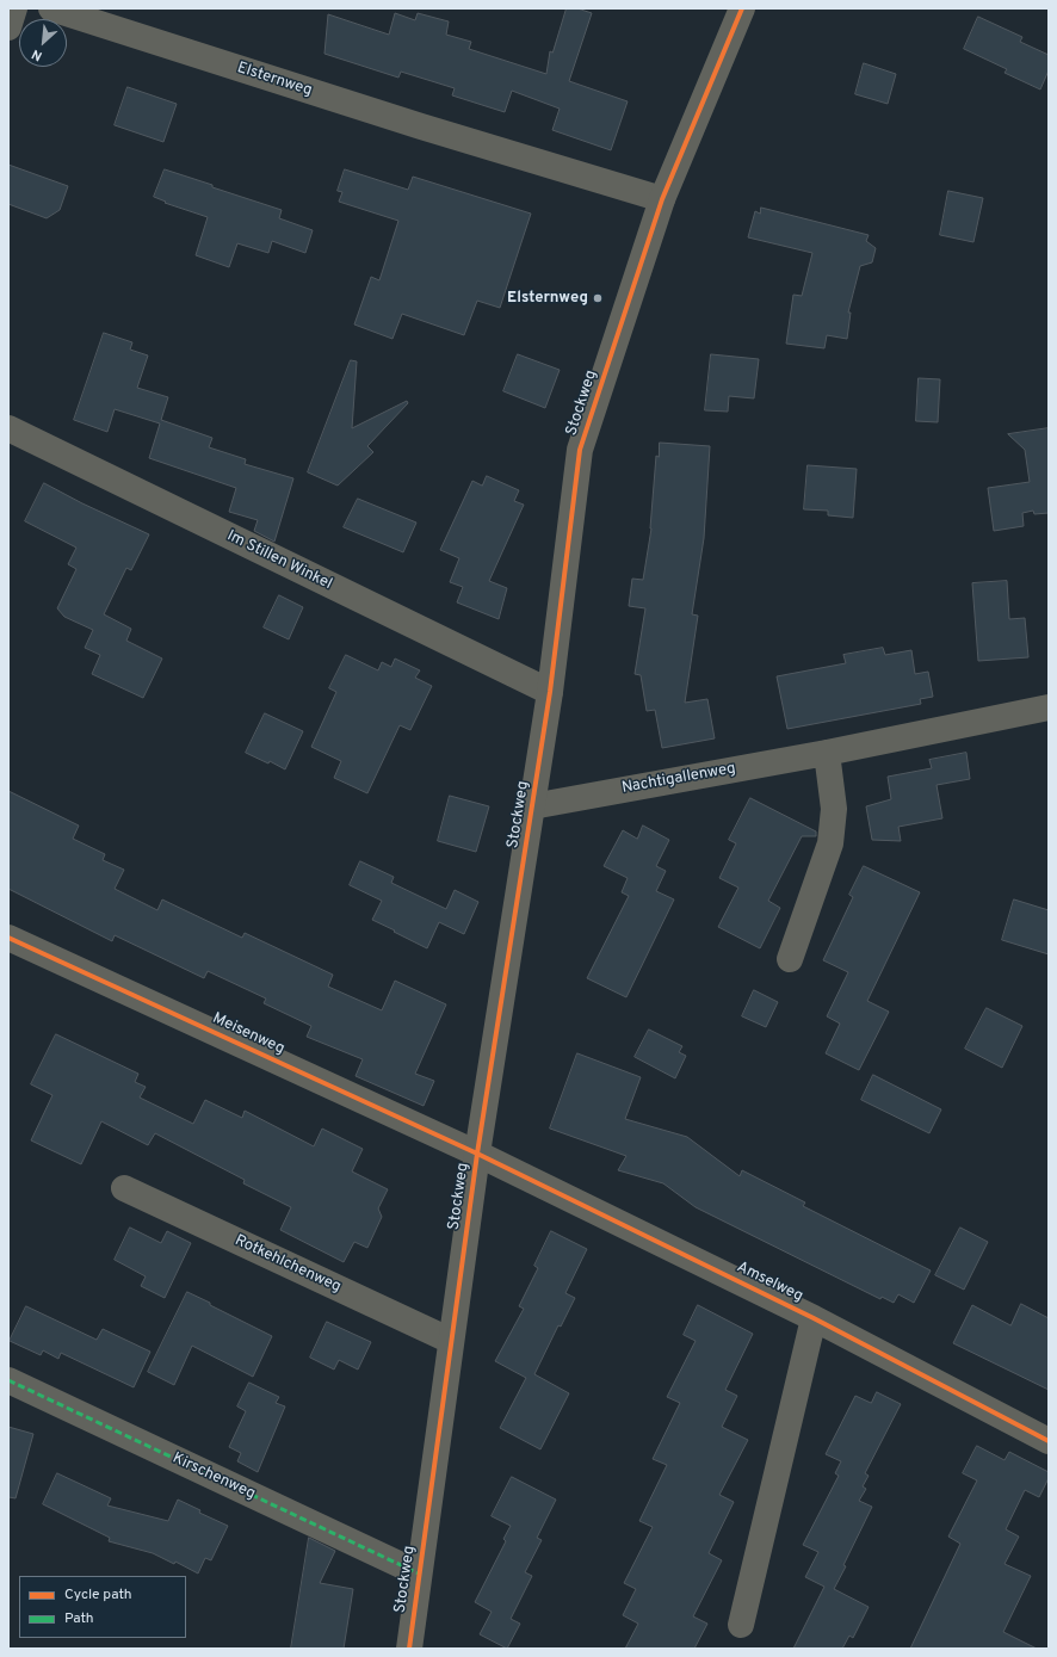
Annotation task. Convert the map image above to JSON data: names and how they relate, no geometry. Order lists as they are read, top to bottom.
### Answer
{
  "streets": {
    "street": [
      "Elsternweg",
      "Stockweg",
      "Im Stillen Winkel",
      "Nachtigallenweg",
      "Meisenweg",
      "Rotkehlchenweg",
      "Amselweg",
      "Kirschenweg"
    ]
  },
  "crossings": [
    ["Elsternweg", "Stockweg"],
    ["Stockweg", "Im Stillen Winkel"],
    ["Stockweg", "Nachtigallenweg"],
    ["Stockweg", "Meisenweg"],
    ["Stockweg", "Rotkehlchenweg"],
    ["Stockweg", "Amselweg"],
    ["Stockweg", "Kirschenweg"],
    ["Meisenweg", "Amselweg"]
  ],
  "places": ["Elsternweg"],
  "legend": ["Cycle path", "Path"],
  "north": "bottom left"
}
